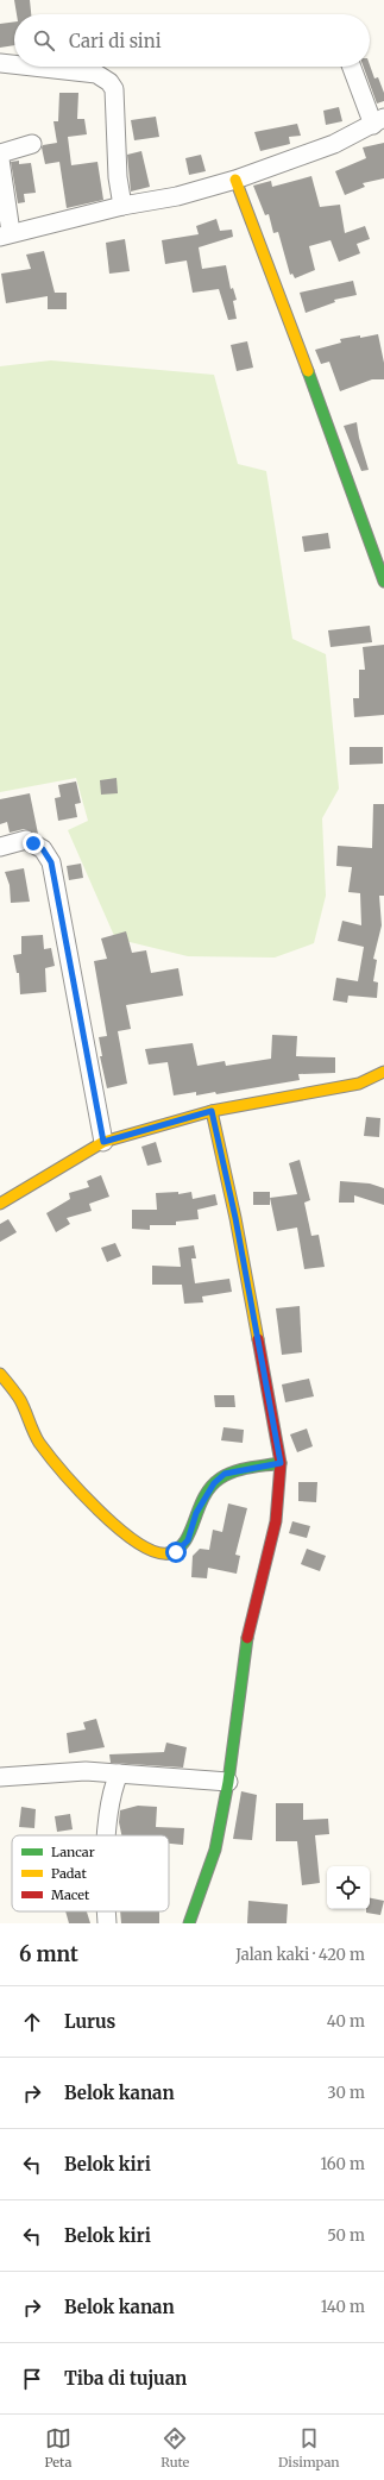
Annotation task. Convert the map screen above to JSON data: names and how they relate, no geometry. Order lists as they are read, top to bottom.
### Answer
{
  "legend": ["Lancar", "Padat", "Macet"],
  "page": {
    "search": "Cari di sini",
    "heading": ["6 mnt", "Jalan kaki · 420 m"],
    "list": [
      ["Lurus", "40 m"],
      ["Belok kanan", "30 m"],
      ["Belok kiri", "160 m"],
      ["Belok kiri", "50 m"],
      ["Belok kanan", "140 m"],
      "Tiba di tujuan"
    ],
    "nav": ["Peta", "Rute", "Disimpan"]
  }
}
